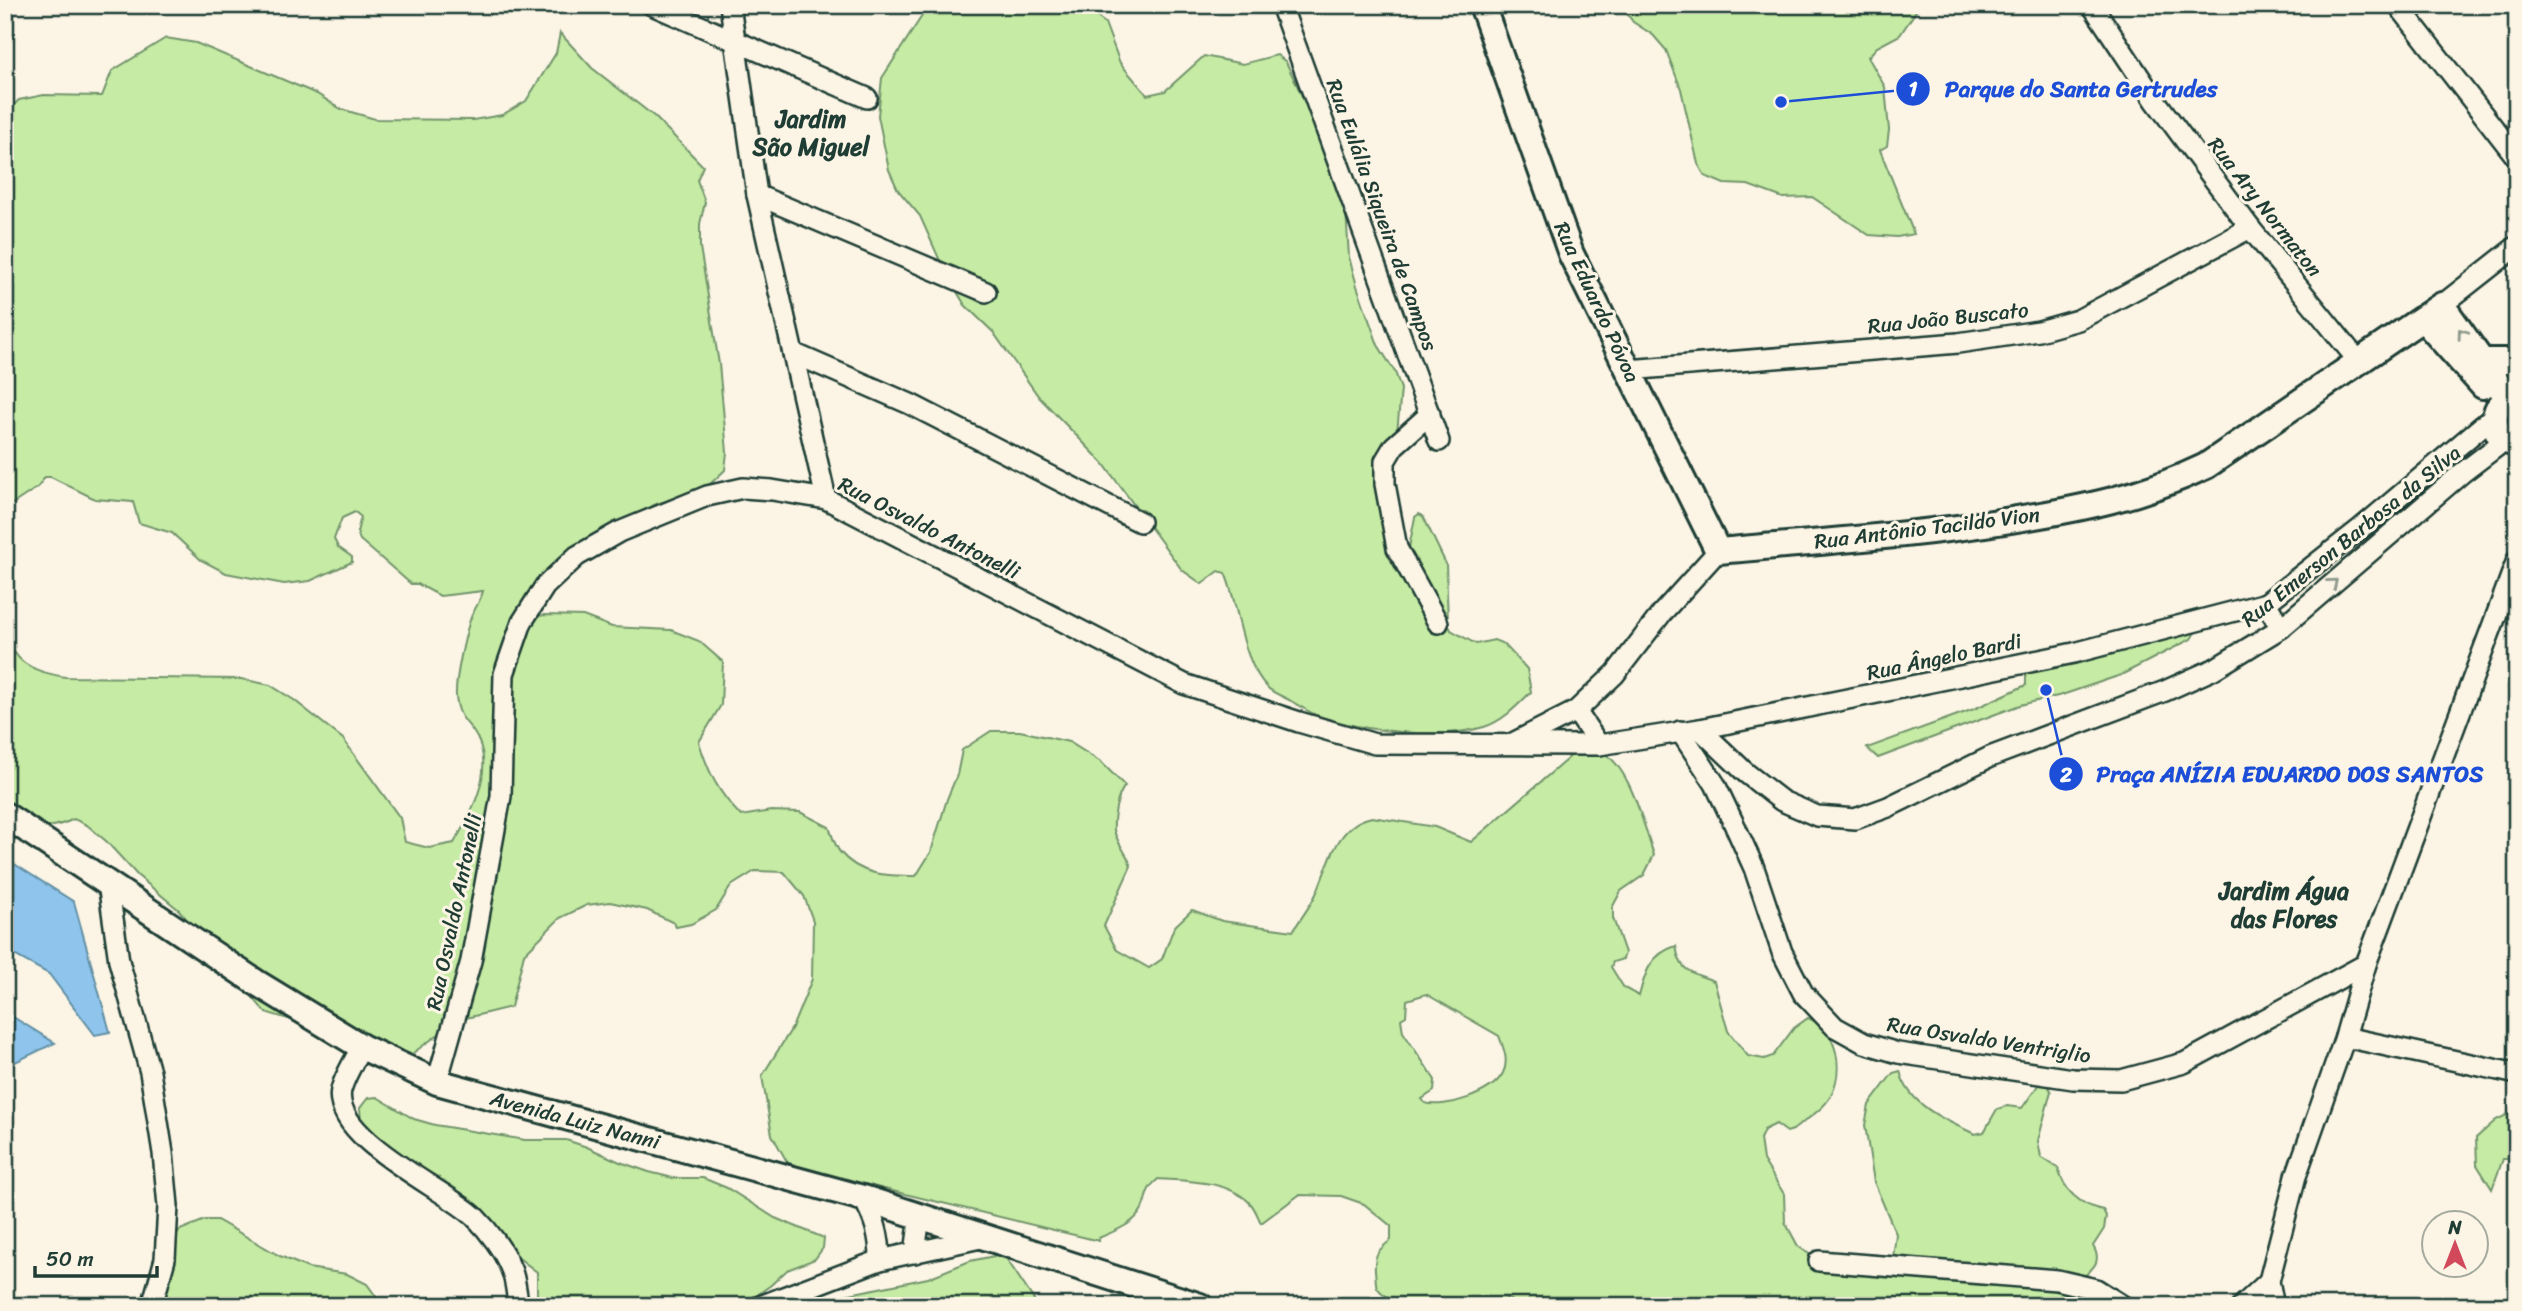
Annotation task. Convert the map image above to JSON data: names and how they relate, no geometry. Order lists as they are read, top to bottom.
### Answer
{
  "streets": {
    "street": [
      "Rua Ary Normaton",
      "Rua Eulália Siqueira de Campos",
      "Rua Eduardo Póvoa",
      "Rua João Buscato",
      "Rua Osvaldo Antonelli",
      "Rua Antônio Tacildo Vion",
      "Rua Emerson Barbosa da Silva",
      "Rua Ângelo Bardi",
      "Rua Osvaldo Ventriglio",
      "Avenida Luiz Nanni"
    ]
  },
  "crossings": [
    ["Rua Ary Normaton", "Rua João Buscato"],
    ["Rua Ary Normaton", "Rua Antônio Tacildo Vion"],
    ["Rua Eduardo Póvoa", "Rua João Buscato"],
    ["Rua Eduardo Póvoa", "Rua Antônio Tacildo Vion"],
    ["Rua Osvaldo Antonelli", "Rua Ângelo Bardi"],
    ["Rua Osvaldo Antonelli", "Avenida Luiz Nanni"],
    ["Rua Emerson Barbosa da Silva", "Rua Ângelo Bardi"],
    ["Rua Ângelo Bardi", "Rua Osvaldo Ventriglio"]
  ],
  "districts": ["Jardim São Miguel", "Jardim Água das Flores"],
  "places": ["Parque do Santa Gertrudes", "Praça ANÍZIA EDUARDO DOS SANTOS"],
  "scale_bar": "50 m",
  "north": "top"
}
